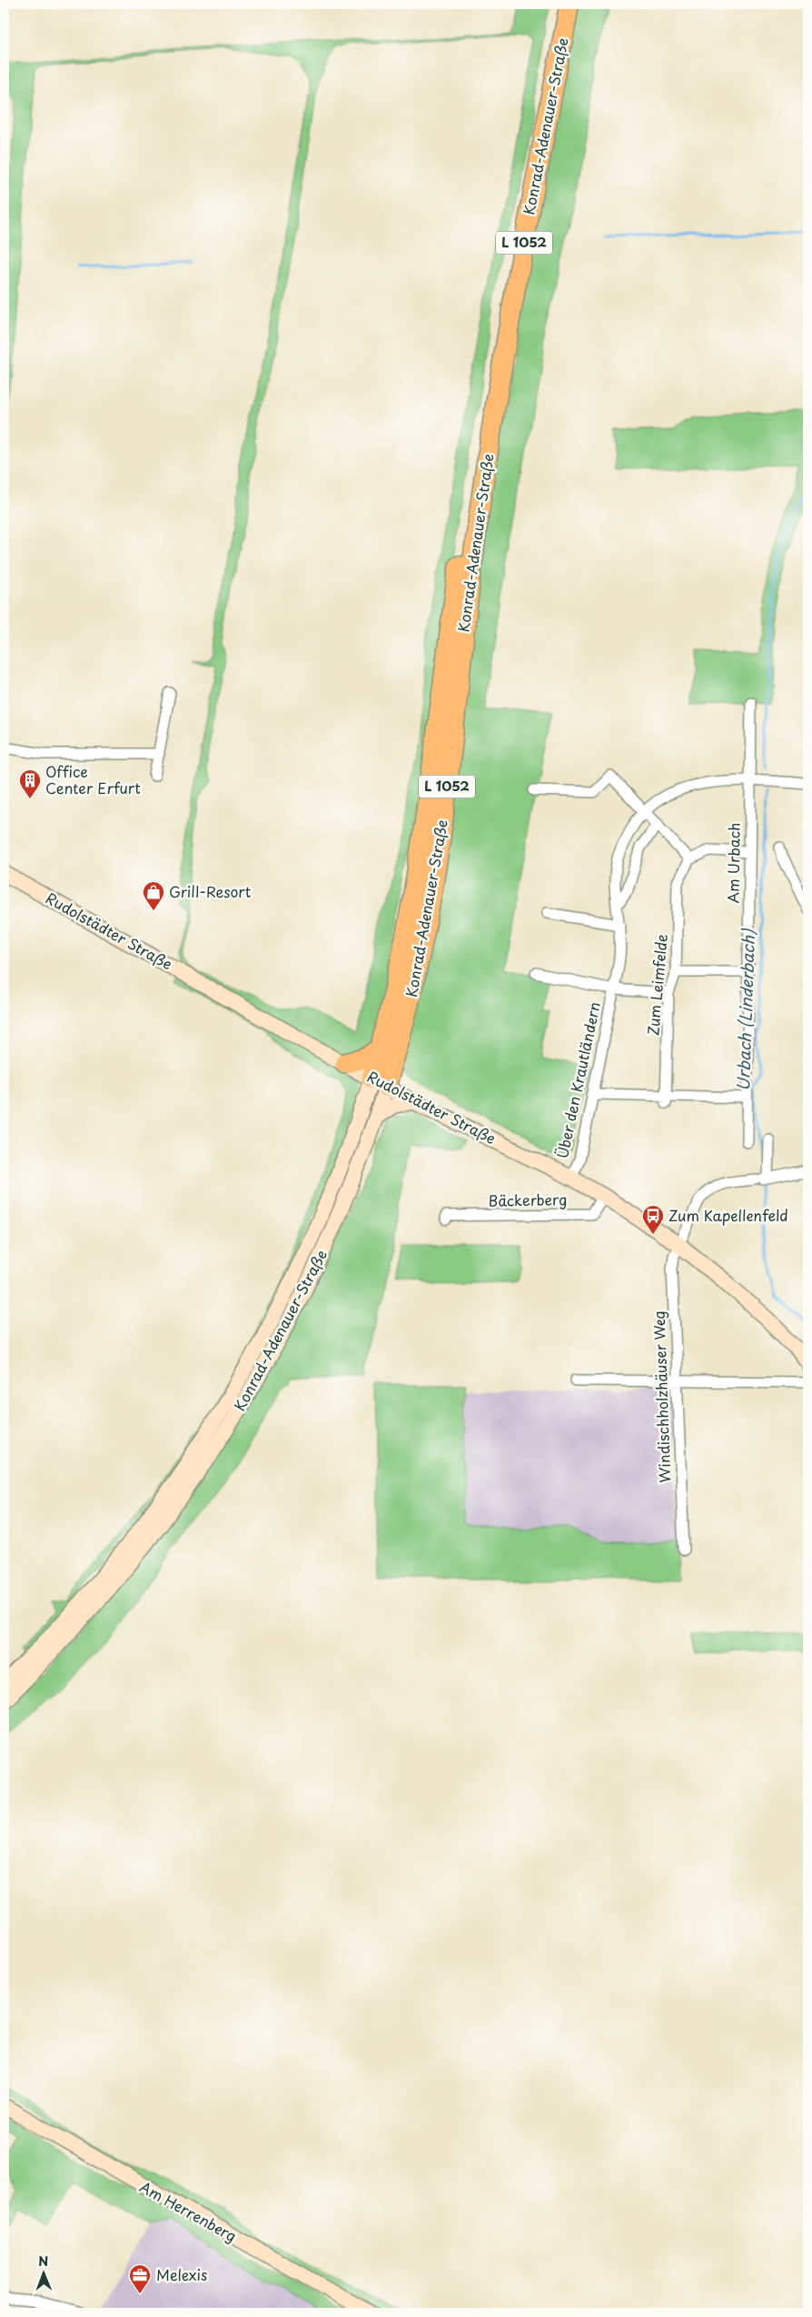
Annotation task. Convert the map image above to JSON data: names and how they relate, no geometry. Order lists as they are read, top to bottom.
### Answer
{
  "streets": {
    "highway": ["Konrad-Adenauer-Straße", "L 1052"],
    "main road": ["Rudolstädter Straße", "Am Herrenberg"],
    "street": [
      "Am Urbach",
      "Zum Leimfelde",
      "Über den Krautländern",
      "Bäckerberg",
      "Windischholzhäuser Weg"
    ]
  },
  "crossings": [
    ["Konrad-Adenauer-Straße", "Rudolstädter Straße"],
    ["Am Urbach", "Über den Krautländern"],
    ["Rudolstädter Straße", "Über den Krautländern"],
    ["Rudolstädter Straße", "Bäckerberg"],
    ["Rudolstädter Straße", "Windischholzhäuser Weg"]
  ],
  "water": ["Urbach (Linderbach)"],
  "places": {
    "building": ["Office Center Erfurt"],
    "shop": ["Grill-Resort"],
    "bus stop": ["Zum Kapellenfeld"],
    "office": ["Melexis"]
  },
  "north": "top"
}
